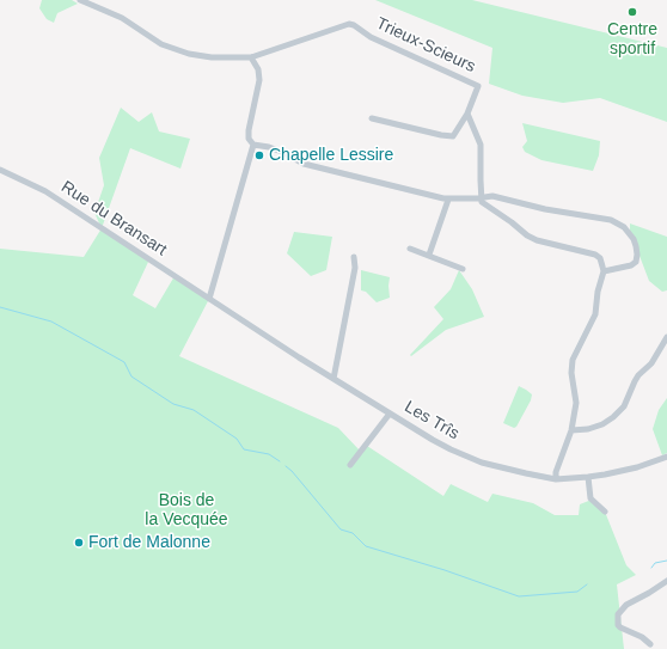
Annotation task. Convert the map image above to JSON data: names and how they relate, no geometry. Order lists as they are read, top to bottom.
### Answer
{
  "streets": {
    "street": ["Trieux-Scieurs", "Rue du Bransart", "Les Trîs"]
  },
  "crossings": [
    ["Rue du Bransart", "Les Trîs"]
  ],
  "parks": ["Bois de la Vecquée"],
  "places": ["Centre sportif", "Chapelle Lessire", "Fort de Malonne"]
}
